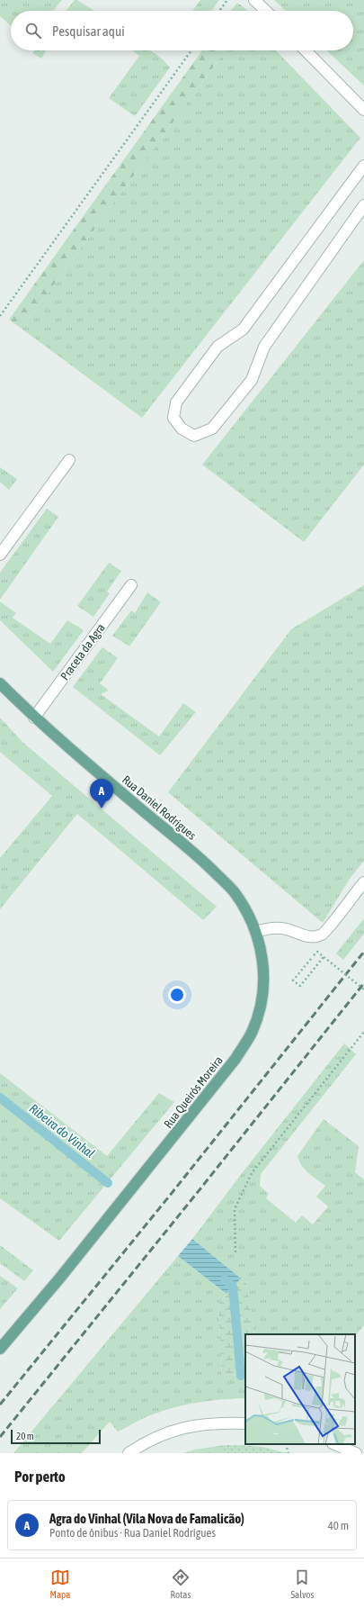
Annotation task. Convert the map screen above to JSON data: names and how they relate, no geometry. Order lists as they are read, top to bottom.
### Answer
{
  "streets": {
    "main road": ["Rua Daniel Rodrigues", "Rua Queirós Moreira"],
    "street": ["Praceta da Agra"]
  },
  "crossings": [
    ["Praceta da Agra", "Rua Daniel Rodrigues"],
    ["Rua Daniel Rodrigues", "Rua Queirós Moreira"]
  ],
  "water": ["Ribeira do Vinhal"],
  "scale_bar": "20 m",
  "page": {
    "search": "Pesquisar aqui",
    "pins": "A",
    "scale": "20 m",
    "heading": "Por perto",
    "list": [
      {
        "mark": "A",
        "name": "Agra do Vinhal (Vila Nova de Famalicão)",
        "note": "Ponto de ônibus · Rua Daniel Rodrigues",
        "value": "40 m"
      }
    ],
    "nav": ["Mapa", "Rotas", "Salvos"]
  }
}
